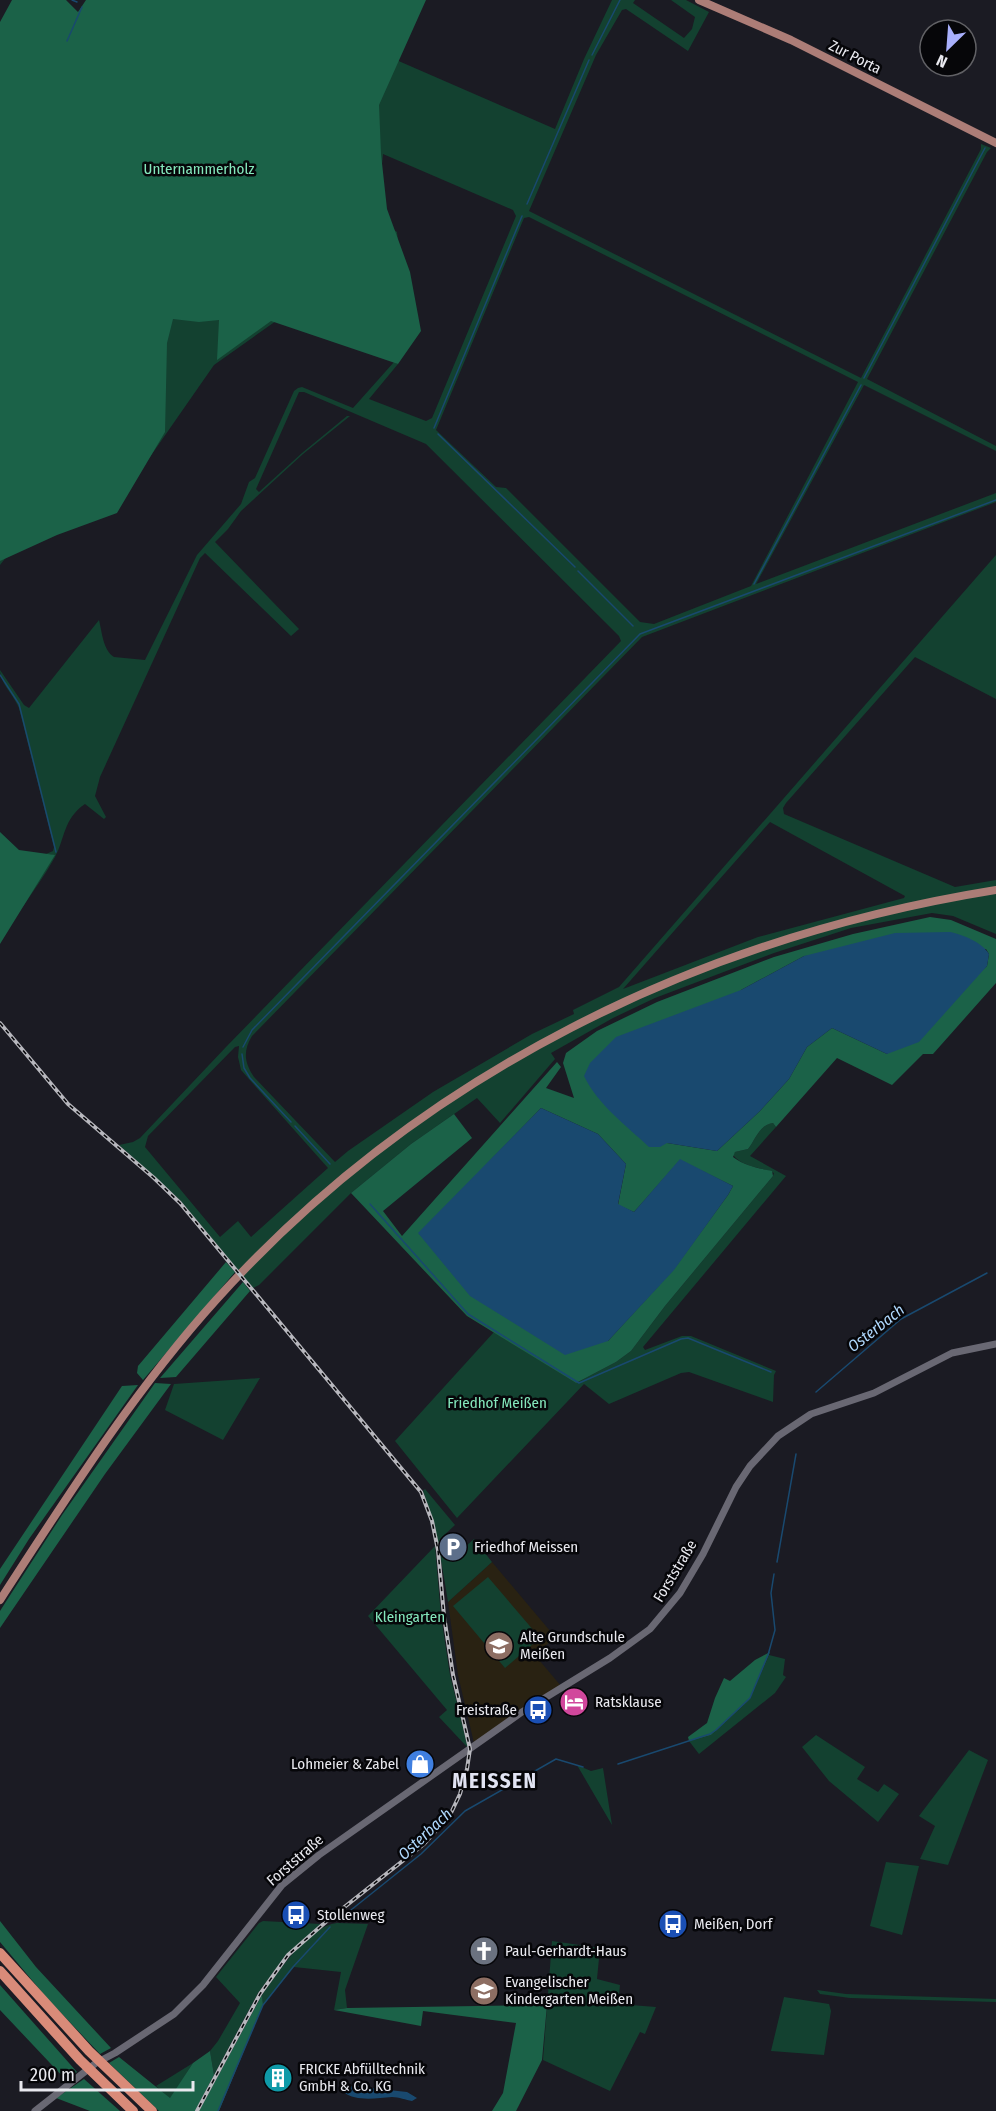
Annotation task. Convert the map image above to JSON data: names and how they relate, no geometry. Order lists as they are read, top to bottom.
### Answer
{
  "streets": {
    "main road": ["Zur Porta"],
    "street": ["Forststraße"]
  },
  "districts": ["MEISSEN"],
  "water": ["Osterbach"],
  "parks": ["Unternammerholz", "Friedhof Meißen", "Kleingarten"],
  "places": {
    "parking": ["Friedhof Meissen"],
    "school or university": ["Alte Grundschule Meißen", "Evangelischer Kindergarten Meißen"],
    "hotel": ["Ratsklause"],
    "bus stop": ["Freistraße", "Stollenweg", "Meißen, Dorf"],
    "shop": ["Lohmeier & Zabel"],
    "church": ["Paul-Gerhardt-Haus"],
    "building": ["FRICKE Abfülltechnik GmbH & Co. KG"]
  },
  "scale_bar": "200 m",
  "north": "bottom left"
}
